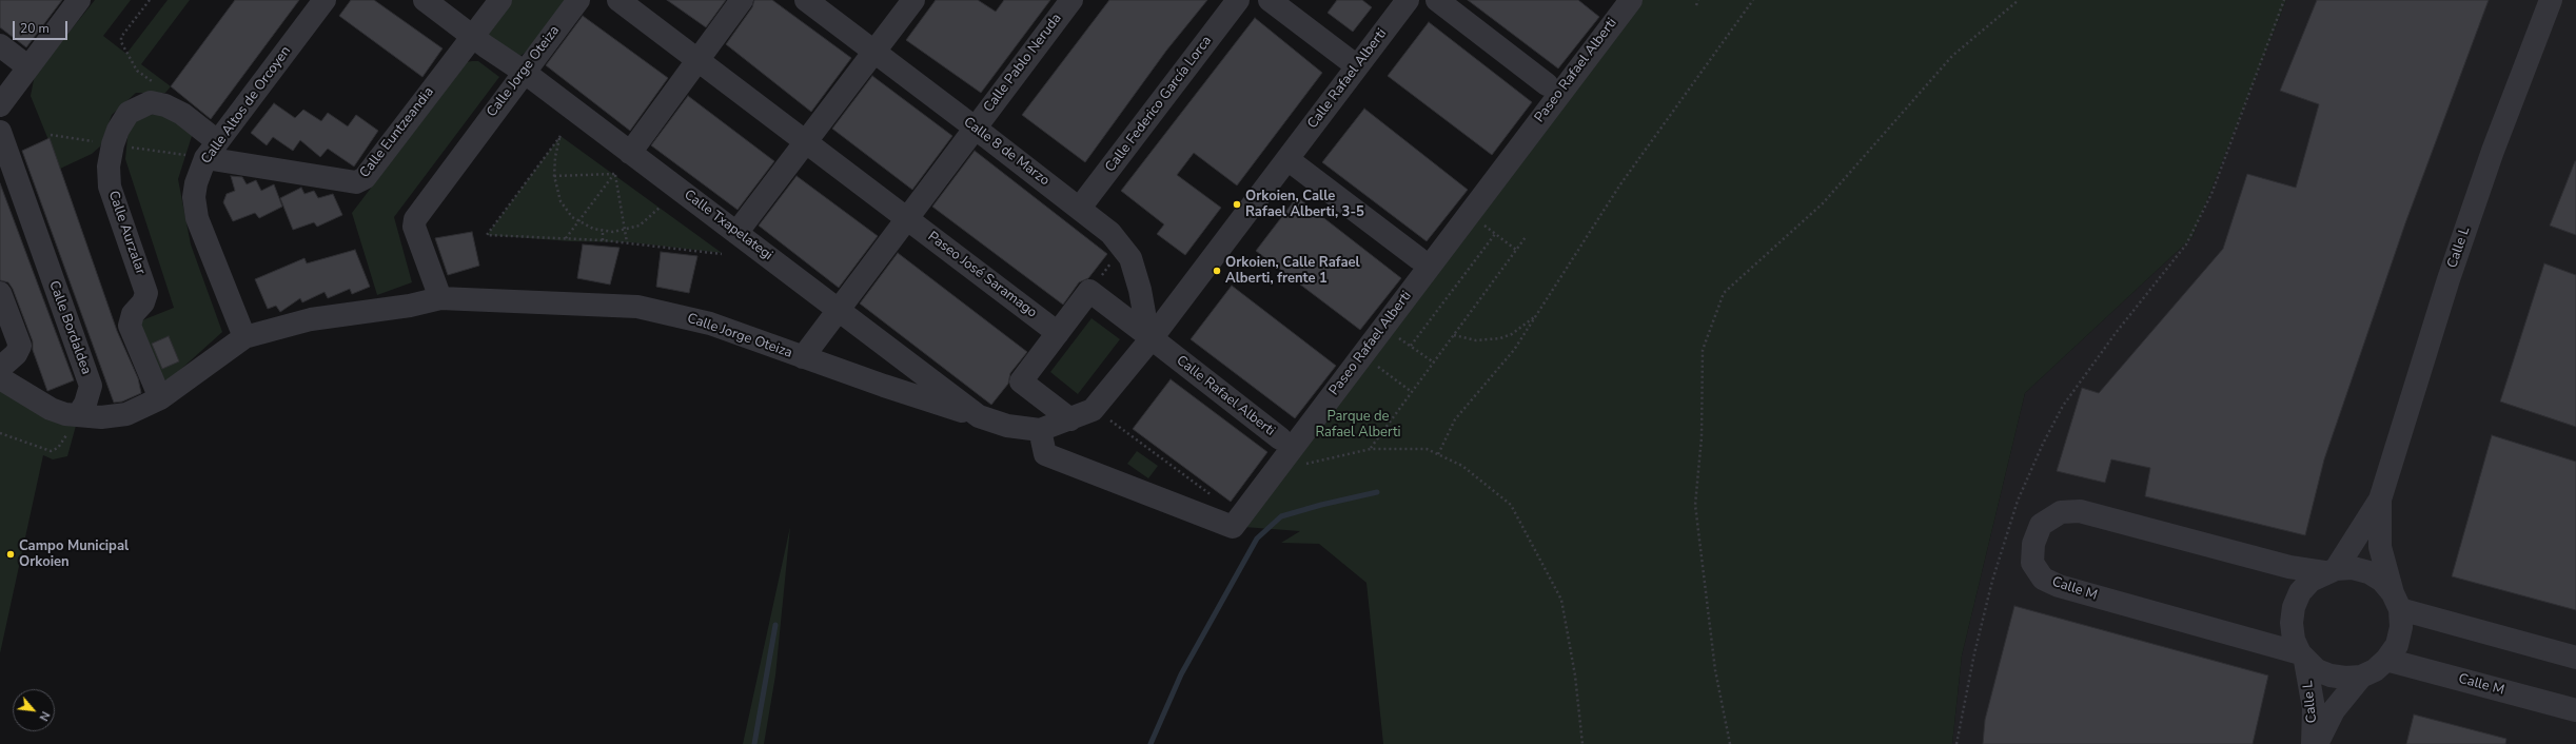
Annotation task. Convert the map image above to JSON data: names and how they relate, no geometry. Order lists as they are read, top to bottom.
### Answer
{
  "streets": {
    "street": [
      "Calle Pablo Neruda",
      "Paseo Rafael Alberti",
      "Calle Jorge Oteiza",
      "Calle Rafael Alberti",
      "Calle Federico García Lorca",
      "Calle Altos de Orcoyen",
      "Calle Euntzeandia",
      "Calle 8 de Marzo",
      "Calle Txapelategi",
      "Calle Aurzalar",
      "Calle L",
      "Paseo José Saramago",
      "Calle Bordaldea",
      "Calle M"
    ]
  },
  "crossings": [
    ["Calle Pablo Neruda", "Calle 8 de Marzo"],
    ["Paseo Rafael Alberti", "Calle Rafael Alberti"],
    ["Paseo Rafael Alberti", "Calle Txapelategi"],
    ["Calle Jorge Oteiza", "Calle Altos de Orcoyen"],
    ["Calle Jorge Oteiza", "Calle Txapelategi"],
    ["Calle Rafael Alberti", "Calle 8 de Marzo"],
    ["Calle Rafael Alberti", "Calle Txapelategi"],
    ["Calle Federico García Lorca", "Calle 8 de Marzo"],
    ["Calle Altos de Orcoyen", "Calle Euntzeandia"],
    ["Calle Altos de Orcoyen", "Calle Aurzalar"],
    ["Calle Euntzeandia", "Calle Txapelategi"],
    ["Calle Euntzeandia", "Calle Aurzalar"],
    ["Calle L", "Calle M"]
  ],
  "parks": ["Parque de Rafael Alberti"],
  "places": ["Orkoien, Calle Rafael Alberti, 3-5", "Orkoien, Calle Rafael Alberti, frente 1", "Campo Municipal Orkoien"],
  "scale_bar": "20 m",
  "north": "bottom right"
}
